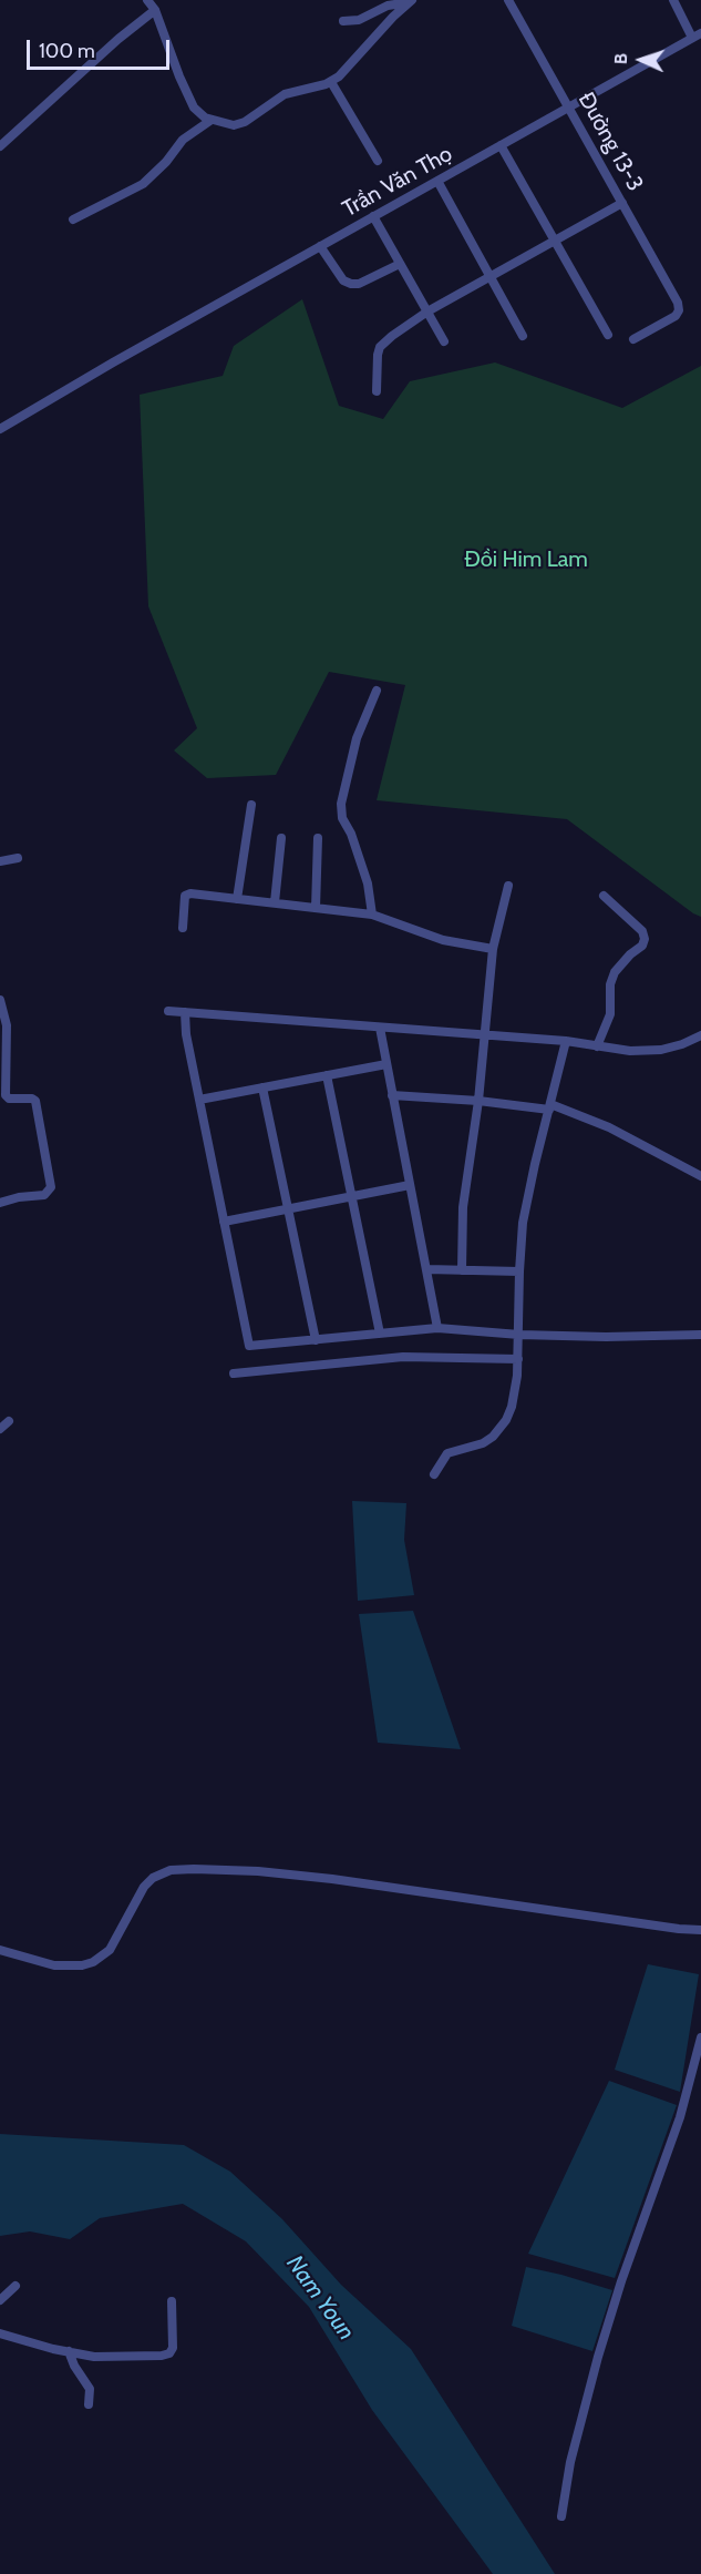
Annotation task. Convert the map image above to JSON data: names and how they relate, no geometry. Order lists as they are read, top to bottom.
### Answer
{
  "streets": {
    "street": ["Đường 13-3", "Trần Văn Thọ"]
  },
  "crossings": [
    ["Đường 13-3", "Trần Văn Thọ"]
  ],
  "water": ["Nam Youn"],
  "parks": ["Đồi Him Lam"],
  "scale_bar": "100 m",
  "north": "left"
}
